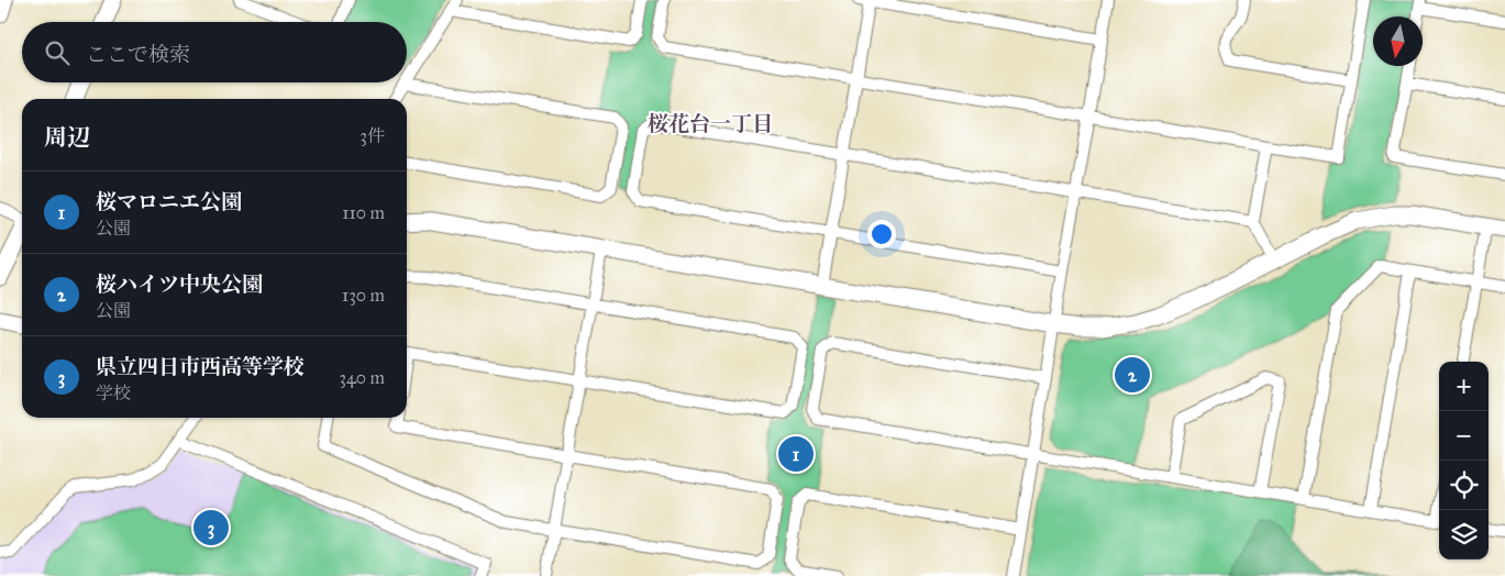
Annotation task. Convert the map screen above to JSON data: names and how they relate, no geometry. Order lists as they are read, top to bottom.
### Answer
{
  "districts": ["桜花台一丁目"],
  "north": "bottom",
  "page": {
    "search": "ここで検索",
    "heading": ["周辺", "3件"],
    "list": [
      {
        "mark": "1",
        "name": "桜マロニエ公園",
        "note": "公園",
        "value": "110 m"
      },
      {
        "mark": "2",
        "name": "桜ハイツ中央公園",
        "note": "公園",
        "value": "130 m"
      },
      {
        "mark": "3",
        "name": "県立四日市西高等学校",
        "note": "学校",
        "value": "340 m"
      }
    ],
    "pins": ["2", "1", "3"],
    "map_buttons": ["+", "−"]
  }
}
